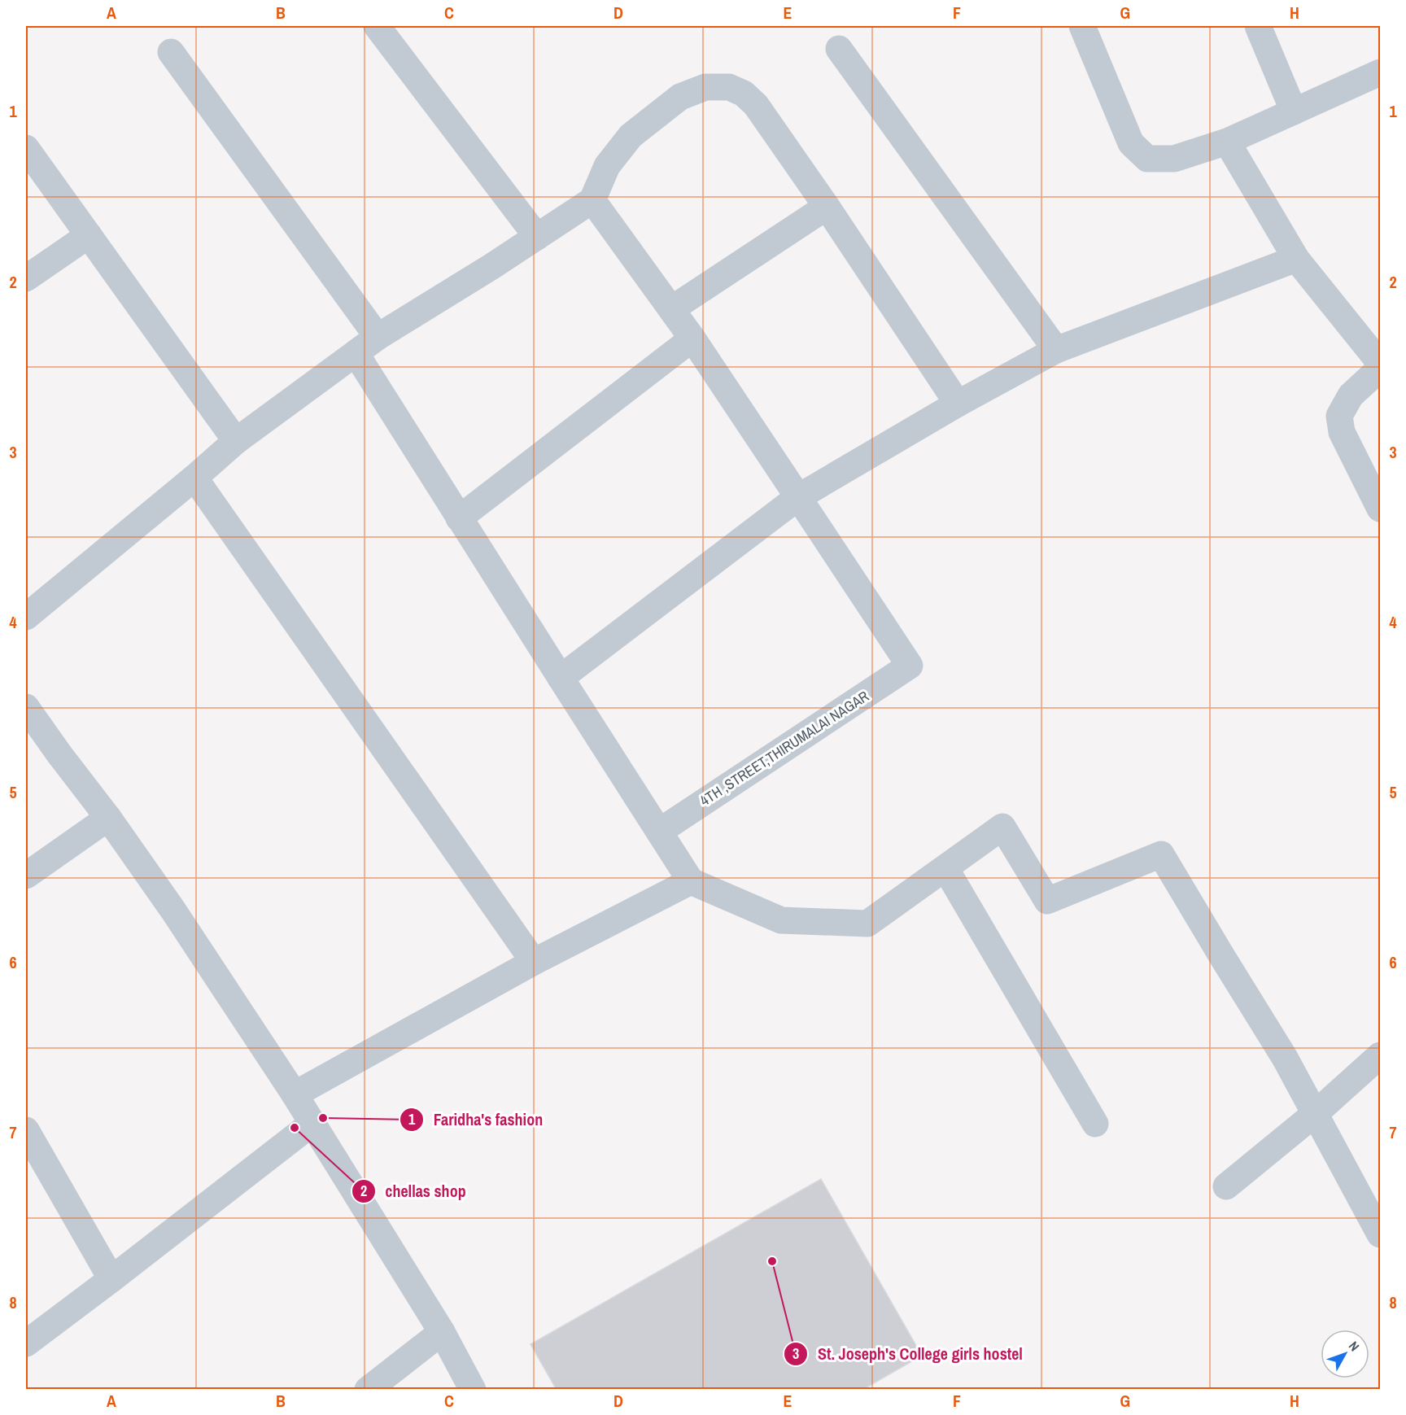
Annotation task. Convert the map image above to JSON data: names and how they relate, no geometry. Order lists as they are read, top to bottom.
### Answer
{
  "streets": {
    "street": ["4TH ,STREET,THIRUMALAI NAGAR"]
  },
  "places": ["Faridha's fashion", "chellas shop", "St. Joseph's College girls hostel"],
  "north": "top right",
  "grid": {
    "columns": [
      "A",
      "B",
      "C",
      "D",
      "E",
      "F",
      "G",
      "H"
    ],
    "rows": [
      "1",
      "2",
      "3",
      "4",
      "5",
      "6",
      "7",
      "8"
    ]
  }
}
